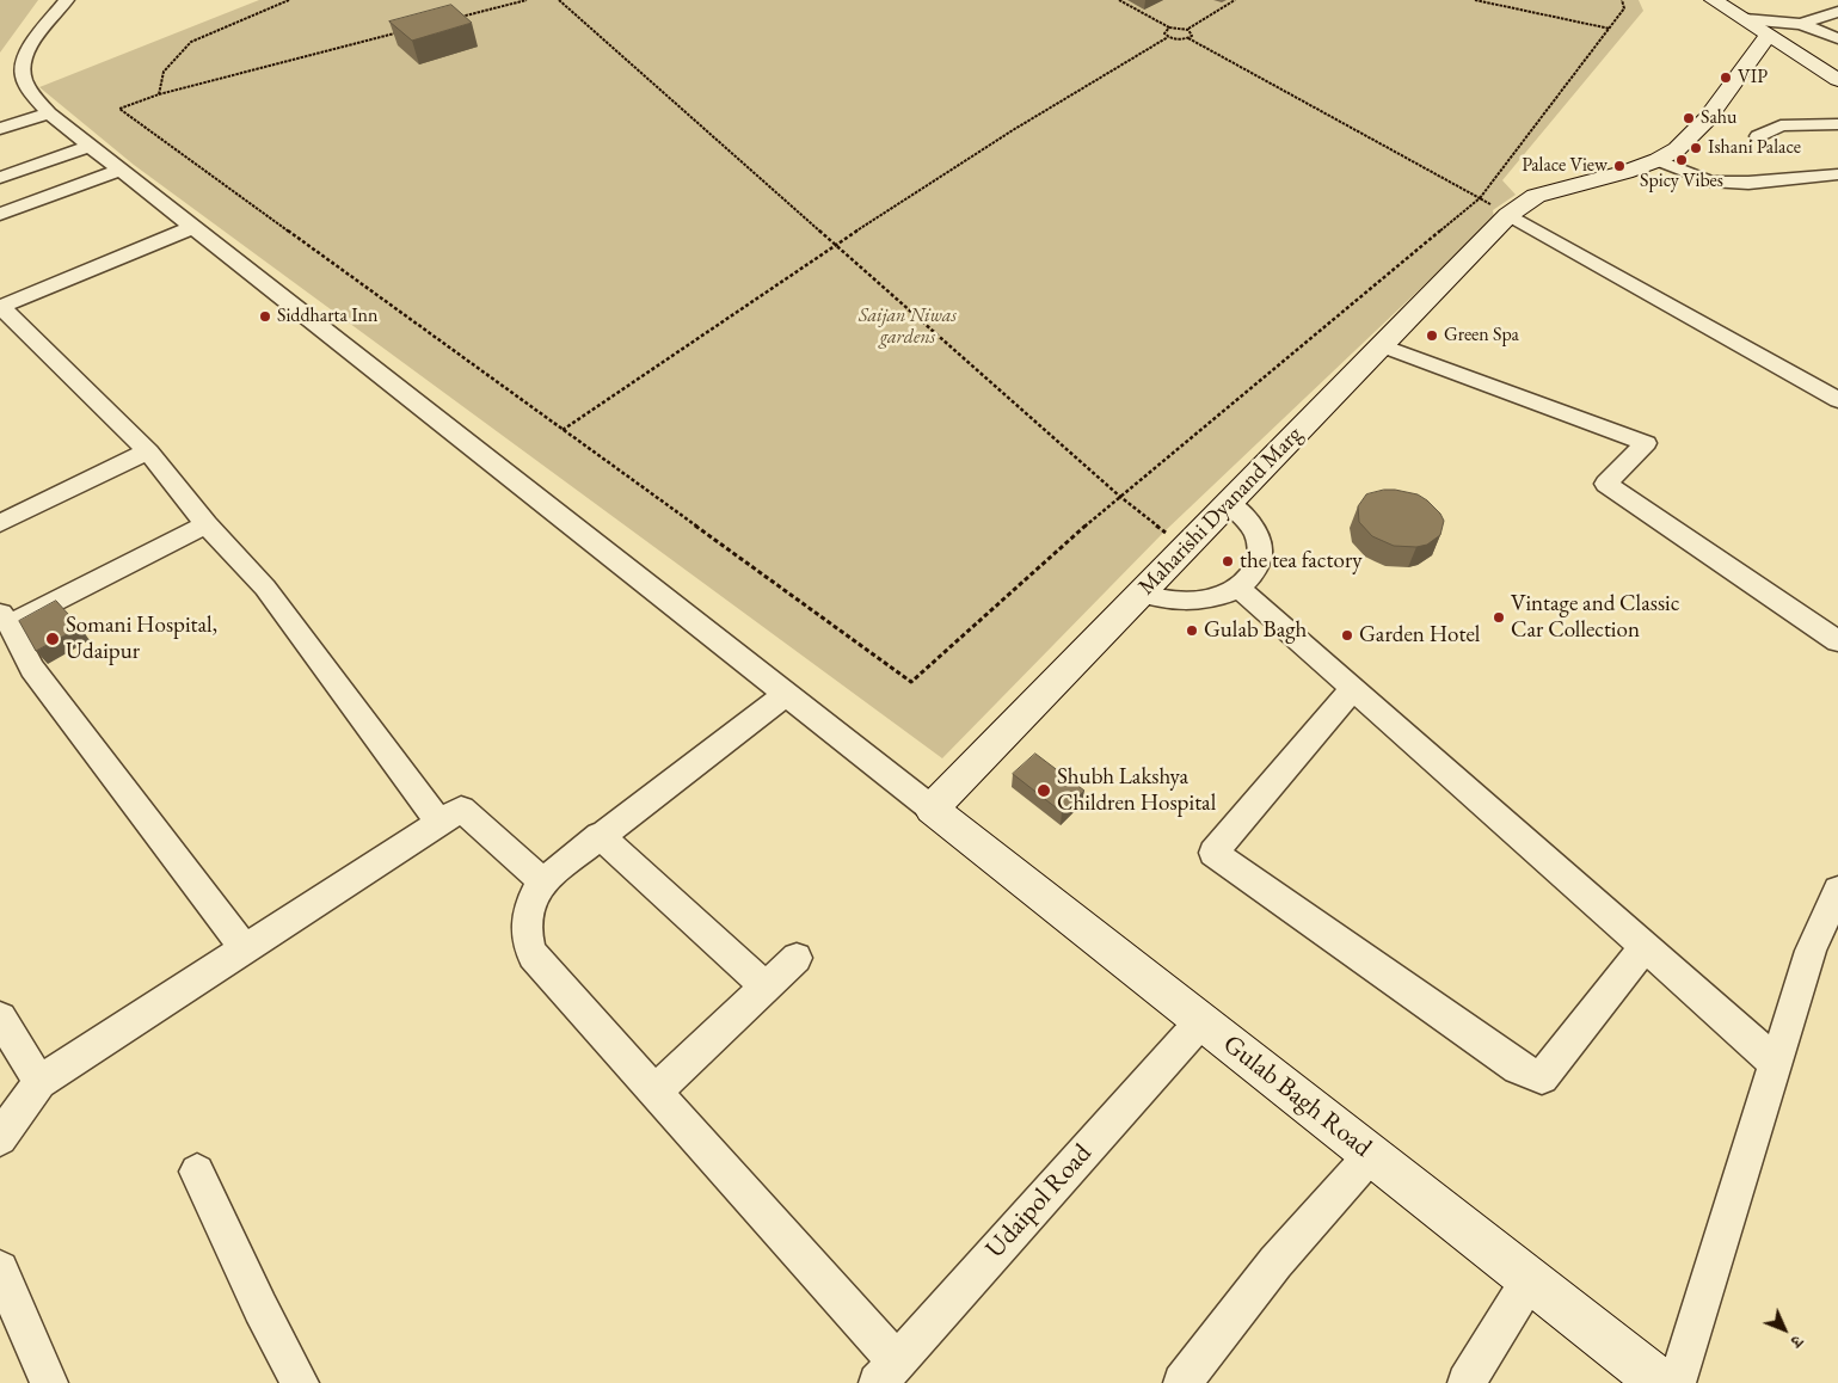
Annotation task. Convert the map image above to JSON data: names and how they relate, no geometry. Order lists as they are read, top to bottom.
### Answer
{
  "streets": {
    "main road": ["Maharishi Dyanand Marg", "Gulab Bagh Road"],
    "street": ["Udaipol Road"]
  },
  "crossings": [
    ["Maharishi Dyanand Marg", "Gulab Bagh Road"],
    ["Gulab Bagh Road", "Udaipol Road"]
  ],
  "parks": ["Saijan Niwas gardens"],
  "places": [
    "VIP",
    "Sahu",
    "Ishani Palace",
    "Spicy Vibes",
    "Palace View",
    "Siddharta Inn",
    "Green Spa",
    "the tea factory",
    "Vintage and Classic Car Collection",
    "Gulab Bagh",
    "Garden Hotel",
    "Somani Hospital, Udaipur",
    "Shubh Lakshya Children Hospital"
  ],
  "north": "bottom right"
}
